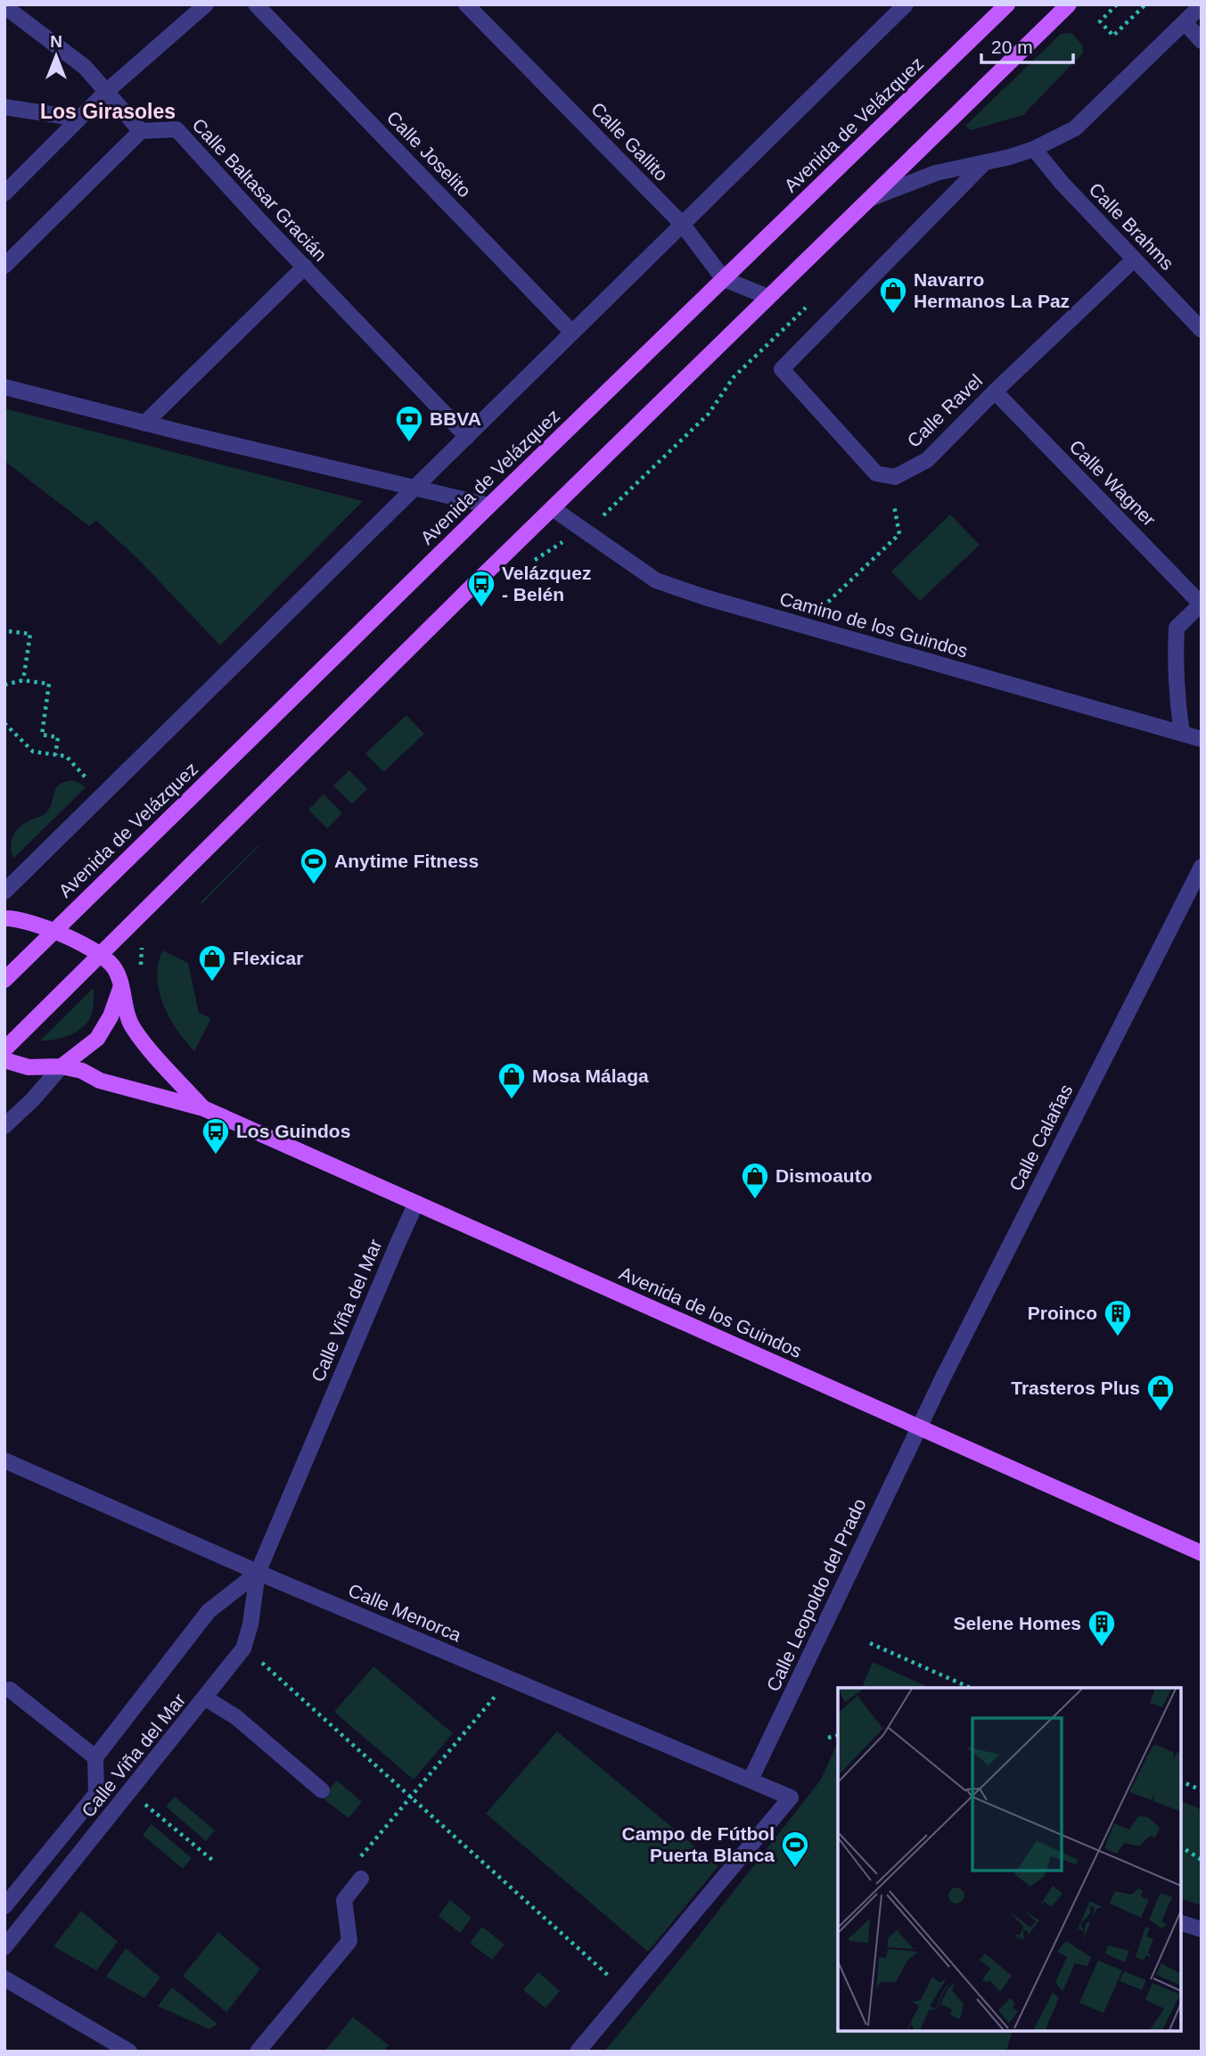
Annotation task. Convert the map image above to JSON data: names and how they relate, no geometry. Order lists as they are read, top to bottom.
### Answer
{
  "streets": {
    "main road": ["Avenida de Velázquez", "Avenida de los Guindos"],
    "street": [
      "Calle Gallito",
      "Calle Joselito",
      "Calle Baltasar Gracián",
      "Calle Brahms",
      "Calle Ravel",
      "Calle Wagner",
      "Camino de los Guindos",
      "Calle Calañas",
      "Calle Viña del Mar",
      "Calle Leopoldo del Prado",
      "Calle Menorca"
    ]
  },
  "crossings": [
    ["Avenida de Velázquez", "Calle Gallito"],
    ["Calle Brahms", "Calle Ravel"],
    ["Calle Ravel", "Calle Wagner"],
    ["Calle Calañas", "Avenida de los Guindos"],
    ["Calle Calañas", "Calle Leopoldo del Prado"],
    ["Calle Viña del Mar", "Avenida de los Guindos"],
    ["Calle Viña del Mar", "Calle Menorca"],
    ["Avenida de los Guindos", "Calle Leopoldo del Prado"],
    ["Calle Leopoldo del Prado", "Calle Menorca"]
  ],
  "districts": ["Los Girasoles"],
  "places": {
    "shop": [
      "Navarro Hermanos La Paz",
      "Flexicar",
      "Mosa Málaga",
      "Dismoauto",
      "Trasteros Plus"
    ],
    "bank": ["BBVA"],
    "bus stop": ["Velázquez - Belén", "Los Guindos"],
    "sports": ["Anytime Fitness", "Campo de Fútbol Puerta Blanca"],
    "building": ["Proinco", "Selene Homes"]
  },
  "scale_bar": "20 m",
  "north": "top"
}
